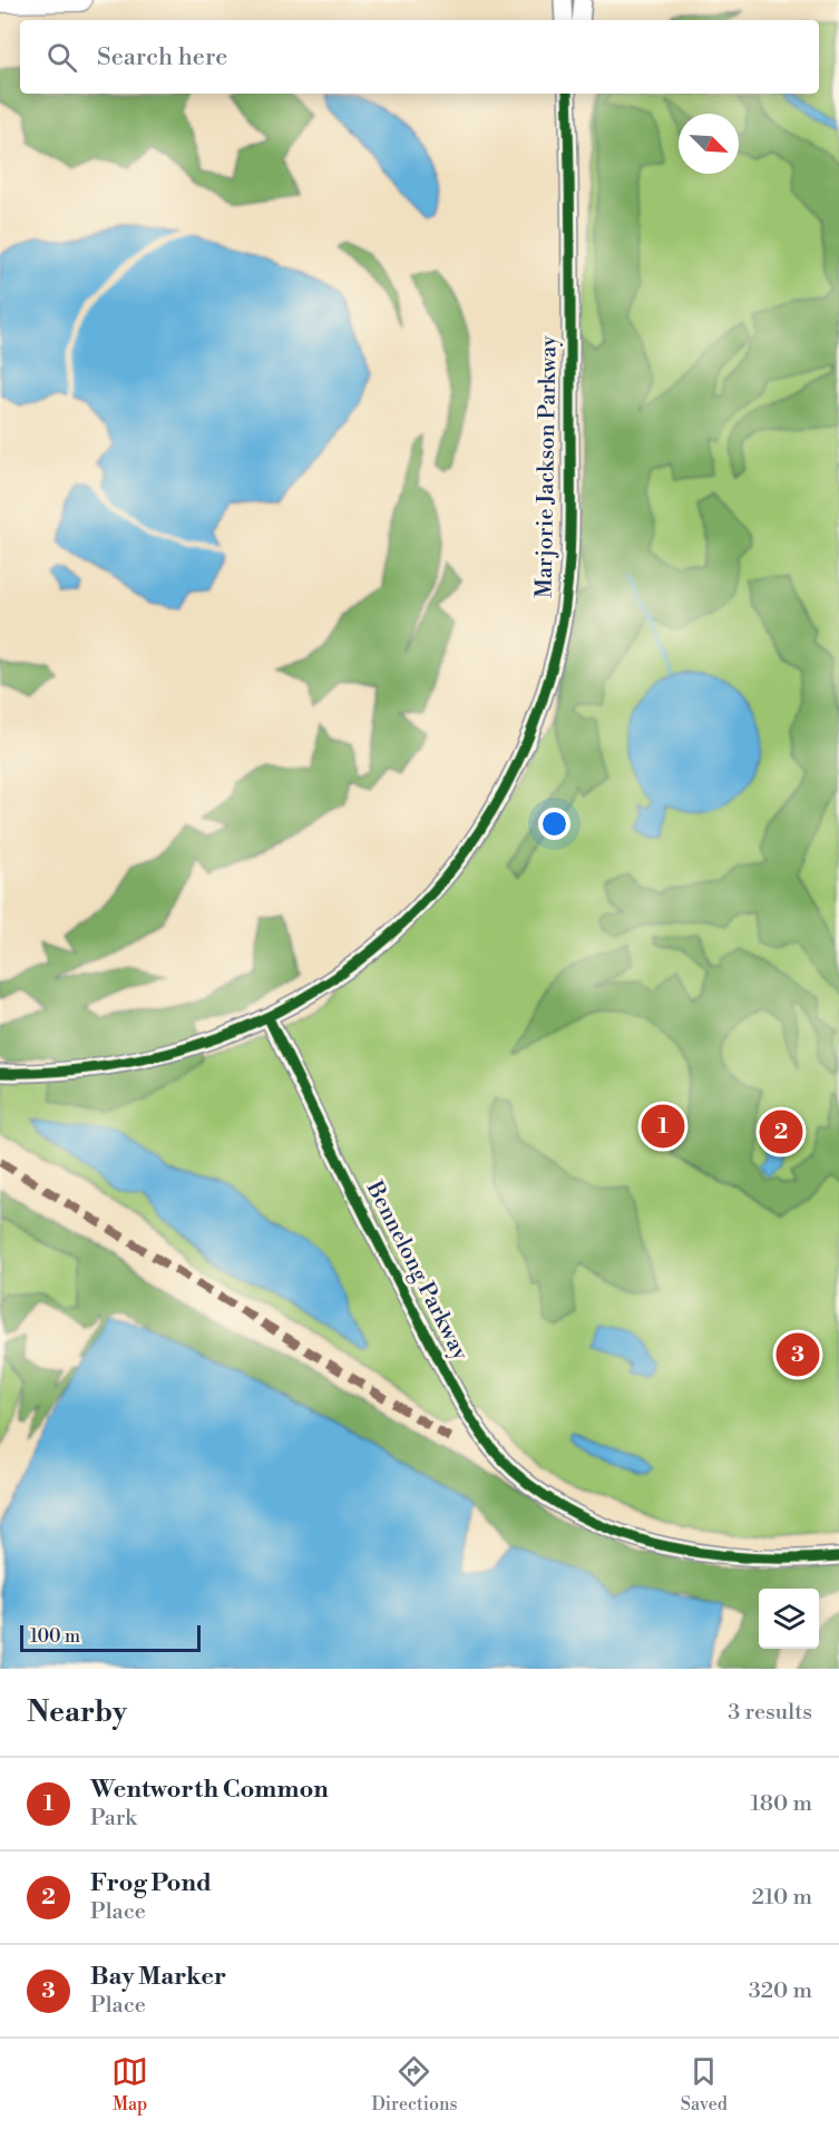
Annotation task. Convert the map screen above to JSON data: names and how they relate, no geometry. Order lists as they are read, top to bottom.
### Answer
{
  "streets": {
    "street": ["Marjorie Jackson Parkway", "Bennelong Parkway"]
  },
  "crossings": [
    ["Marjorie Jackson Parkway", "Bennelong Parkway"]
  ],
  "scale_bar": "100 m",
  "north": "bottom right",
  "page": {
    "search": "Search here",
    "pins": ["1", "2", "3"],
    "scale": "100 m",
    "heading": ["Nearby", "3 results"],
    "list": [
      {
        "mark": "1",
        "name": "Wentworth Common",
        "note": "Park",
        "value": "180 m"
      },
      {
        "mark": "2",
        "name": "Frog Pond",
        "note": "Place",
        "value": "210 m"
      },
      {
        "mark": "3",
        "name": "Bay Marker",
        "note": "Place",
        "value": "320 m"
      }
    ],
    "nav": ["Map", "Directions", "Saved"]
  }
}
